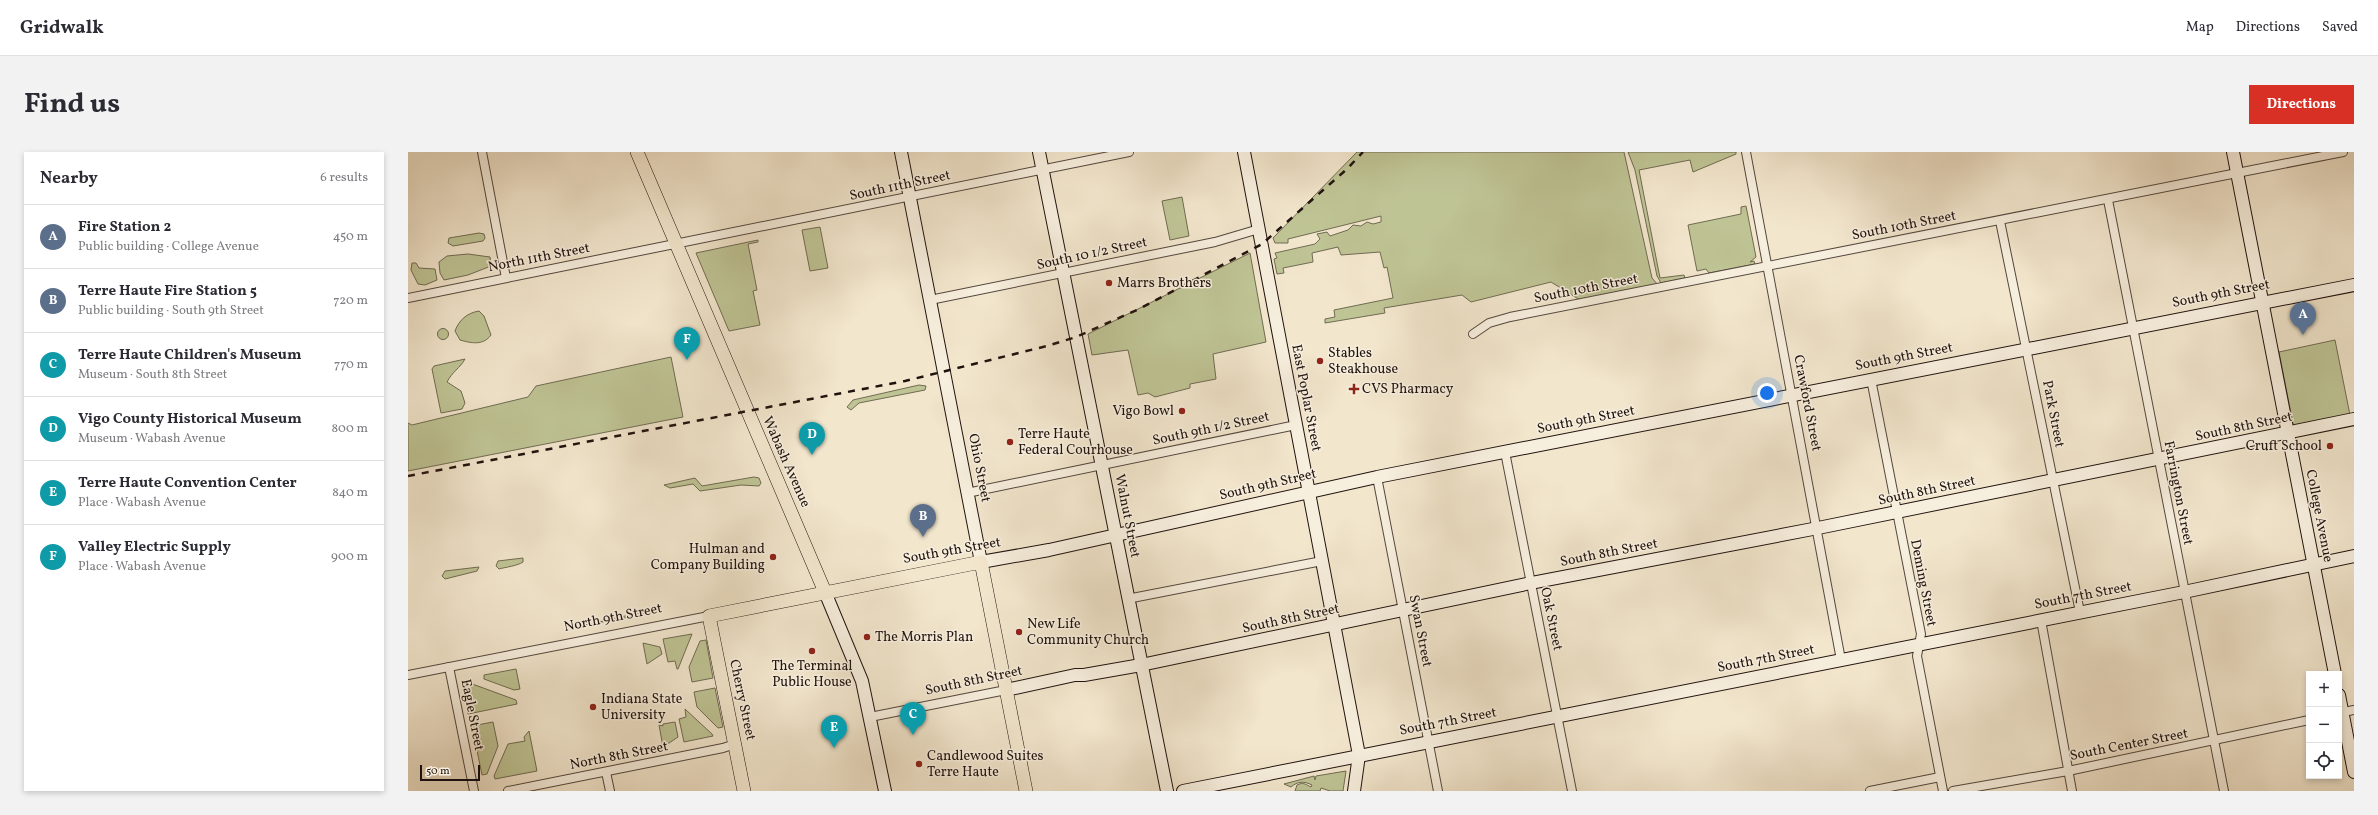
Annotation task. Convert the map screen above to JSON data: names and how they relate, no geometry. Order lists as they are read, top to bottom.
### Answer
{
  "streets": {
    "main road": [
      "South 9th Street",
      "Wabash Avenue",
      "Ohio Street",
      "North 9th Street",
      "Cherry Street"
    ],
    "street": [
      "South 11th Street",
      "South 10th Street",
      "South 10 1/2 Street",
      "North 11th Street",
      "East Poplar Street",
      "Crawford Street",
      "Park Street",
      "South 8th Street",
      "South 9th 1/2 Street",
      "Farrington Street",
      "Walnut Street",
      "College Avenue",
      "Deming Street",
      "South 7th Street",
      "Oak Street",
      "Swan Street",
      "Eagle Street",
      "South Center Street",
      "North 8th Street"
    ]
  },
  "crossings": [
    ["South 11th Street", "North 11th Street"],
    ["South 11th Street", "Wabash Avenue"],
    ["South 11th Street", "Ohio Street"],
    ["South 11th Street", "Walnut Street"],
    ["South 10th Street", "Crawford Street"],
    ["South 10th Street", "Park Street"],
    ["South 10th Street", "Farrington Street"],
    ["South 10th Street", "College Avenue"],
    ["South 10 1/2 Street", "East Poplar Street"],
    ["South 10 1/2 Street", "Ohio Street"],
    ["South 10 1/2 Street", "Walnut Street"],
    ["North 11th Street", "Wabash Avenue"],
    ["South 9th Street", "East Poplar Street"],
    ["South 9th Street", "Crawford Street"],
    ["South 9th Street", "Park Street"],
    ["South 9th Street", "Wabash Avenue"],
    ["South 9th Street", "Ohio Street"],
    ["South 9th Street", "Farrington Street"],
    ["South 9th Street", "Walnut Street"],
    ["South 9th Street", "College Avenue"],
    ["South 9th Street", "Deming Street"],
    ["South 9th Street", "North 9th Street"],
    ["South 9th Street", "Oak Street"],
    ["South 9th Street", "Swan Street"],
    ["East Poplar Street", "South 8th Street"],
    ["East Poplar Street", "South 9th 1/2 Street"],
    ["East Poplar Street", "South 7th Street"],
    ["Crawford Street", "South 8th Street"],
    ["Crawford Street", "South 7th Street"],
    ["Park Street", "South 8th Street"],
    ["Park Street", "South 7th Street"],
    ["South 8th Street", "Wabash Avenue"],
    ["South 8th Street", "Ohio Street"],
    ["South 8th Street", "Farrington Street"],
    ["South 8th Street", "Walnut Street"],
    ["South 8th Street", "College Avenue"],
    ["South 8th Street", "Deming Street"],
    ["South 8th Street", "Oak Street"],
    ["South 8th Street", "Swan Street"],
    ["South 9th 1/2 Street", "Ohio Street"],
    ["South 9th 1/2 Street", "Walnut Street"],
    ["Wabash Avenue", "North 9th Street"],
    ["Farrington Street", "South 7th Street"],
    ["Farrington Street", "South Center Street"],
    ["College Avenue", "South 7th Street"],
    ["Deming Street", "South 7th Street"],
    ["South 7th Street", "Oak Street"],
    ["South 7th Street", "Swan Street"],
    ["North 9th Street", "Cherry Street"],
    ["North 9th Street", "Eagle Street"],
    ["Cherry Street", "North 8th Street"]
  ],
  "places": {
    "other": [
      "Marrs Brothers",
      "Stables Steakhouse",
      "Vigo Bowl",
      "Terre Haute Federal Courhouse",
      "Cruft School",
      "Hulman and Company Building",
      "New Life Community Church",
      "The Morris Plan",
      "The Terminal Public House",
      "Indiana State University",
      "Candlewood Suites Terre Haute"
    ],
    "health": ["CVS Pharmacy"]
  },
  "scale_bar": "50 m",
  "page": {
    "header": "Gridwalk",
    "nav": ["Map", "Directions", "Saved"],
    "title": "Find us",
    "buttons": "Directions",
    "heading": ["Nearby", "6 results"],
    "list": [
      {
        "mark": "A",
        "name": "Fire Station 2",
        "note": "Public building · College Avenue",
        "value": "450 m"
      },
      {
        "mark": "B",
        "name": "Terre Haute Fire Station 5",
        "note": "Public building · South 9th Street",
        "value": "720 m"
      },
      {
        "mark": "C",
        "name": "Terre Haute Children's Museum",
        "note": "Museum · South 8th Street",
        "value": "770 m"
      },
      {
        "mark": "D",
        "name": "Vigo County Historical Museum",
        "note": "Museum · Wabash Avenue",
        "value": "800 m"
      },
      {
        "mark": "E",
        "name": "Terre Haute Convention Center",
        "note": "Place · Wabash Avenue",
        "value": "840 m"
      },
      {
        "mark": "F",
        "name": "Valley Electric Supply",
        "note": "Place · Wabash Avenue",
        "value": "900 m"
      }
    ],
    "pins": [
      "A",
      "F",
      "D",
      "B",
      "C",
      "E"
    ],
    "map_buttons": ["+", "−"],
    "scale": "50 m"
  }
}
